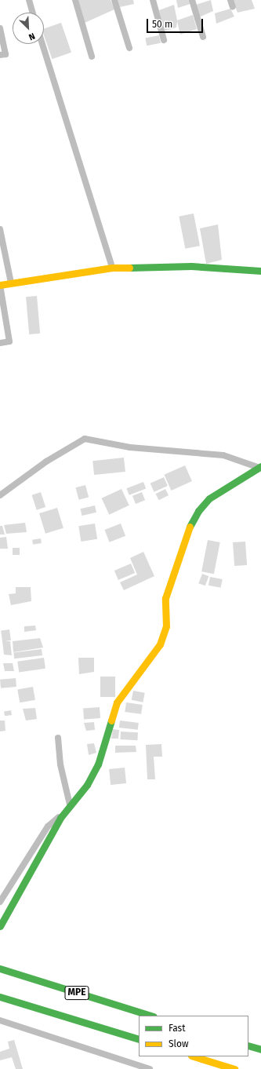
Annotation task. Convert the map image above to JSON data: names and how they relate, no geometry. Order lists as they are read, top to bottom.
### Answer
{
  "streets": {
    "main road": ["MPE"]
  },
  "legend": ["Fast", "Slow"],
  "scale_bar": "50 m",
  "north": "bottom right"
}
